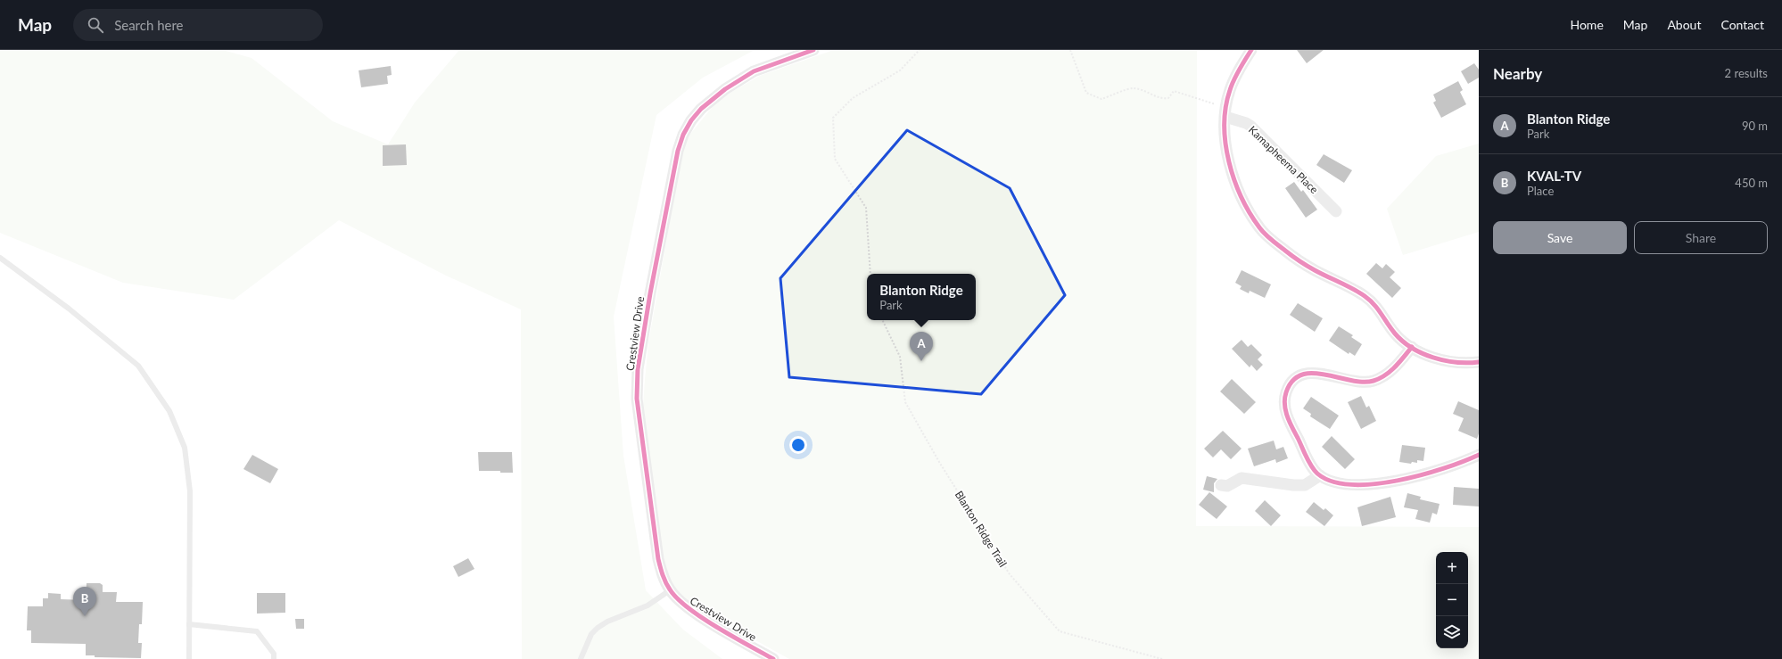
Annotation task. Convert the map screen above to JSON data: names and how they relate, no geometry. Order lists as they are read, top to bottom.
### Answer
{
  "streets": {
    "street": ["Kamapheema Place", "Crestview Drive"],
    "path": ["Blanton Ridge Trail"]
  },
  "page": {
    "header": "Map",
    "search": "Search here",
    "nav": [
      "Home",
      "Map",
      "About",
      "Contact"
    ],
    "heading": ["Nearby", "2 results"],
    "list": [
      {
        "mark": "A",
        "name": "Blanton Ridge",
        "note": "Park",
        "value": "90 m"
      },
      {
        "mark": "B",
        "name": "KVAL-TV",
        "note": "Place",
        "value": "450 m"
      }
    ],
    "buttons": ["Save", "Share"],
    "popup": ["Blanton Ridge", "Park"],
    "pins": ["A", "B"],
    "map_buttons": ["+", "−"]
  }
}
